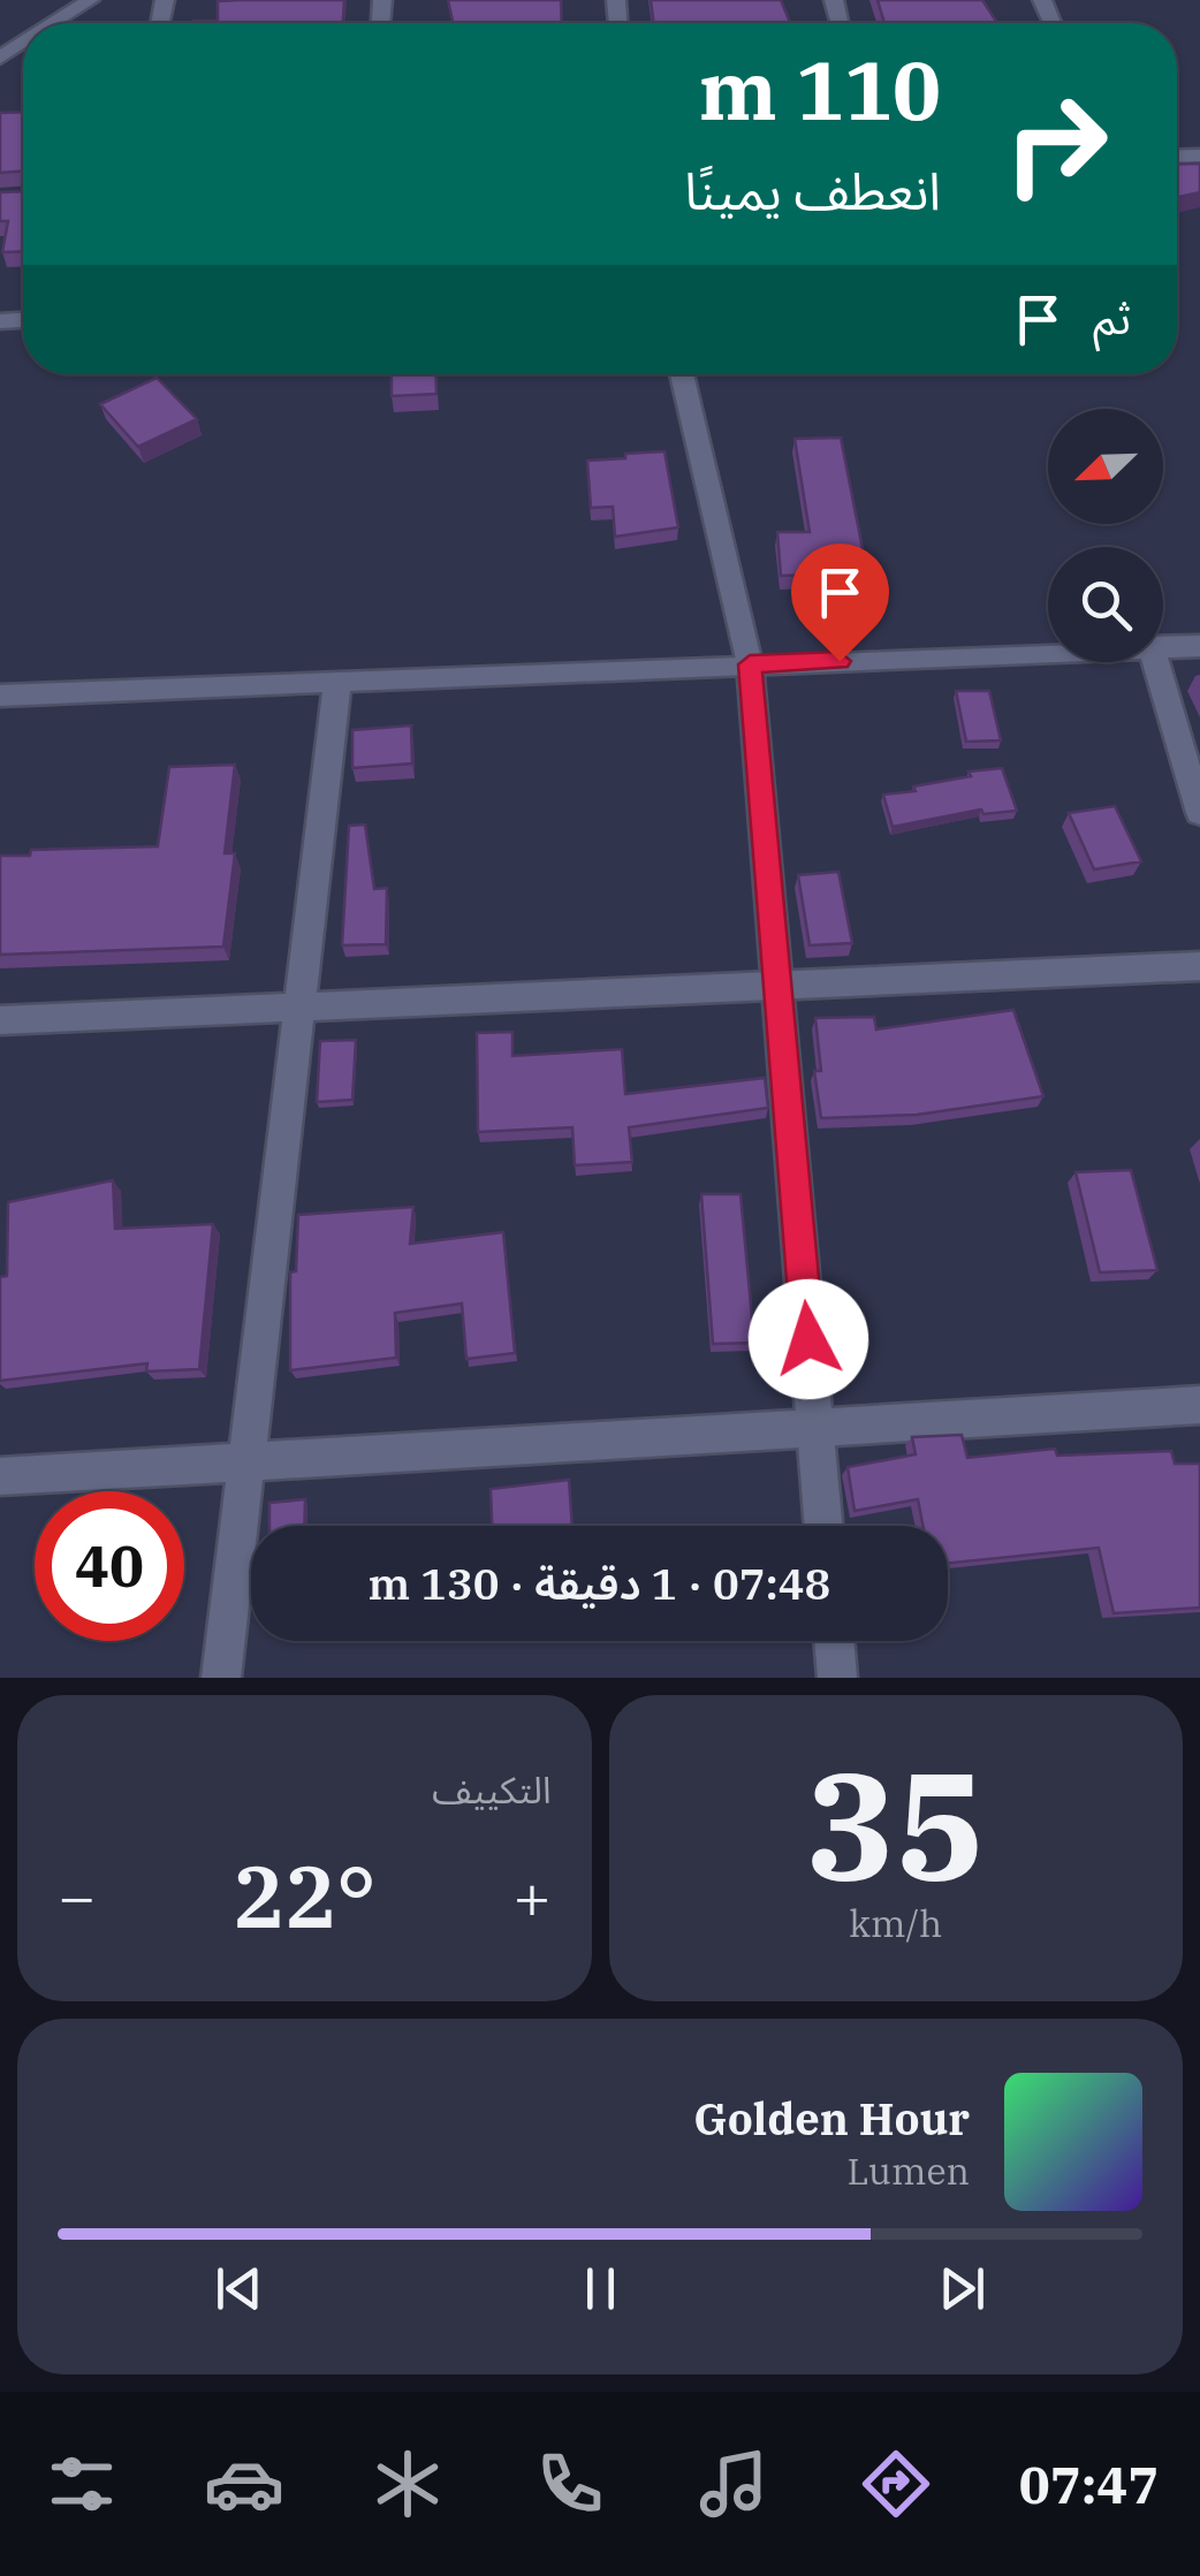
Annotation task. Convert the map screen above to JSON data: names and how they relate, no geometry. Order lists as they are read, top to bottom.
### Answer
{
  "north": "bottom left",
  "page": {
    "turn": ["110 m", "انعطف يمينًا"],
    "then": "ثم",
    "limit": "40",
    "trip": "07:48 · 1 دقيقة · 130 m",
    "tile": [
      ["35", "km/h"],
      "التكييف"
    ],
    "heat": ["−", "22°", "+"],
    "song": ["Golden Hour", "Lumen"],
    "tabs": "07:47"
  }
}
